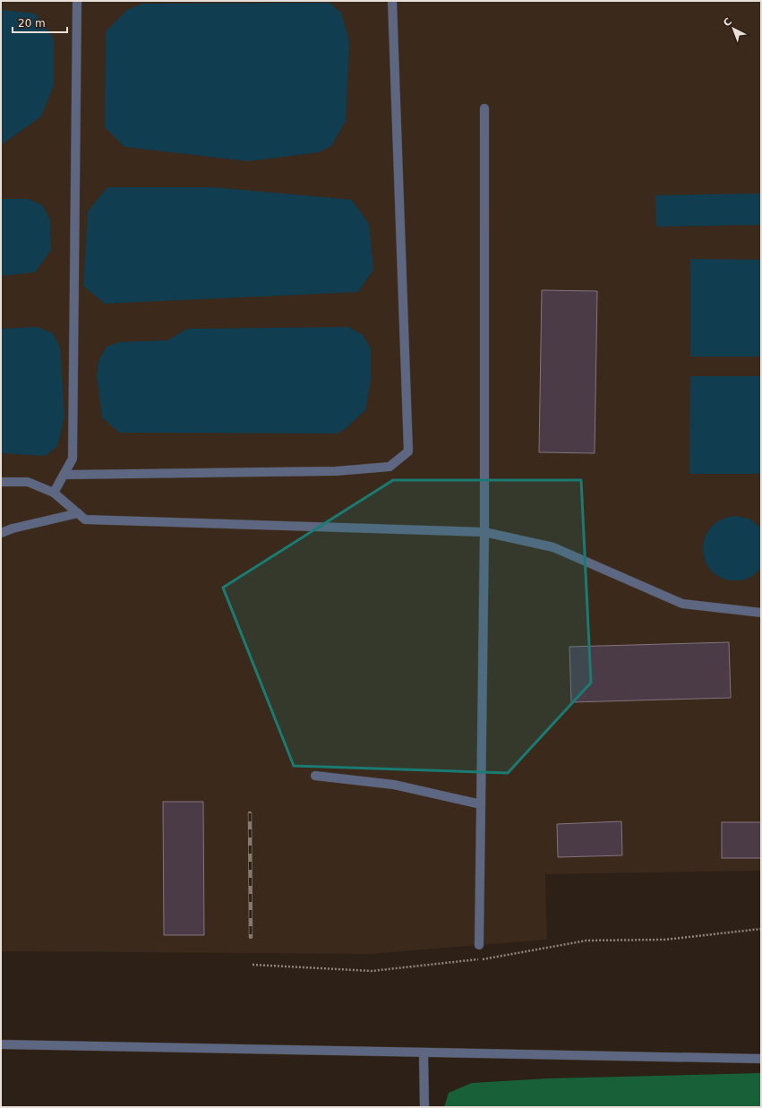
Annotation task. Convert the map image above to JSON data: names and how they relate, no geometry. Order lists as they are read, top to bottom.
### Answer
{
  "scale_bar": "20 m",
  "north": "top left"
}
